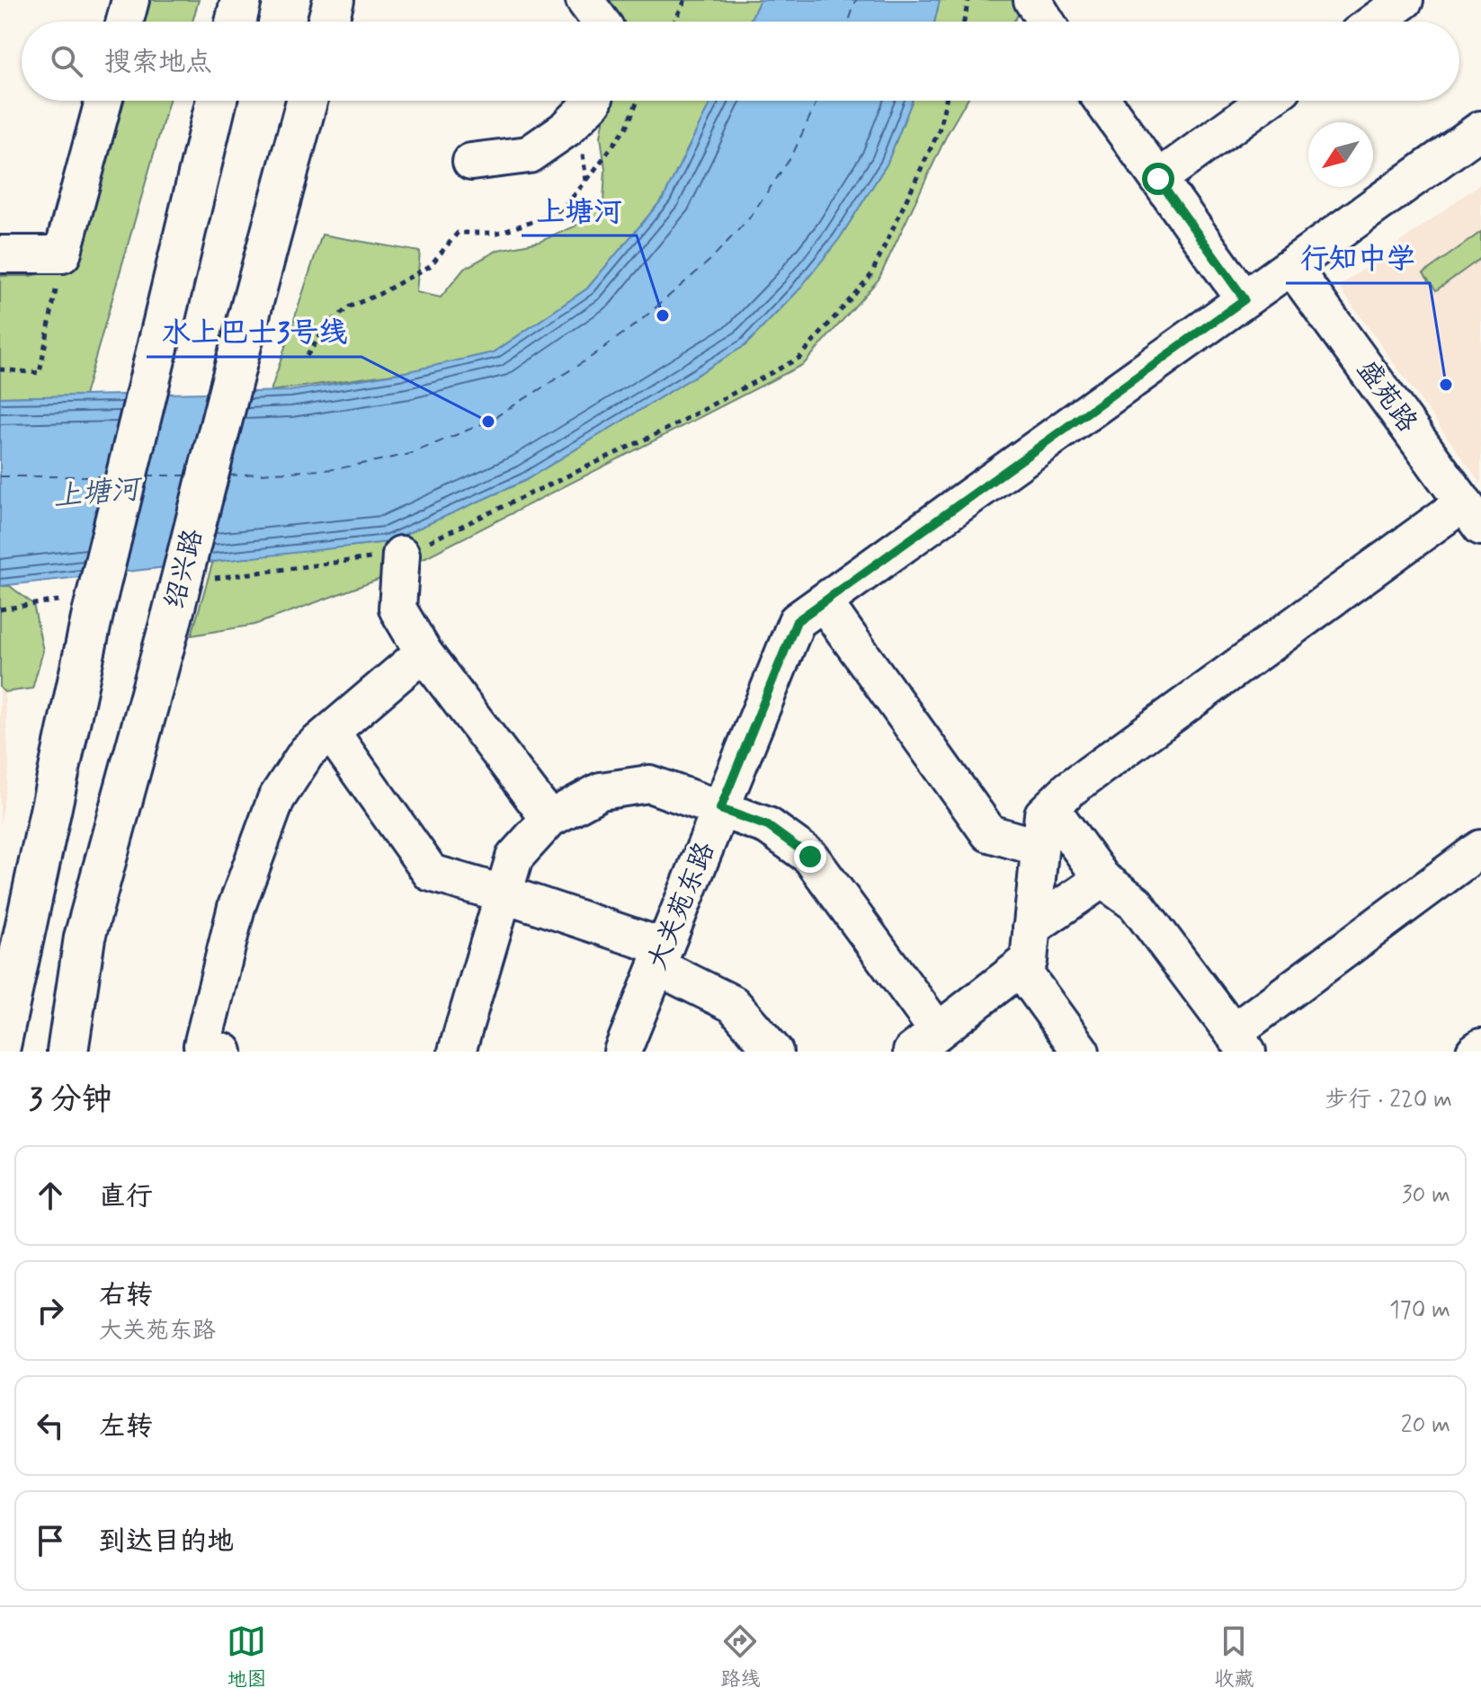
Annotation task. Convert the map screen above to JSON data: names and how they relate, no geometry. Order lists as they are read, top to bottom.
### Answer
{
  "streets": {
    "main road": ["绍兴路"],
    "street": ["盛苑路", "大关苑东路"]
  },
  "crossings": [
    ["盛苑路", "大关苑东路"]
  ],
  "water": ["上塘河"],
  "places": ["上塘河", "行知中学", "水上巴士3号线"],
  "north": "bottom left",
  "page": {
    "search": "搜索地点",
    "heading": ["3 分钟", "步行 · 220 m"],
    "list": [
      ["直行", "30 m"],
      ["右转", "大关苑东路", "170 m"],
      ["左转", "20 m"],
      "到达目的地"
    ],
    "nav": ["地图", "路线", "收藏"]
  }
}
